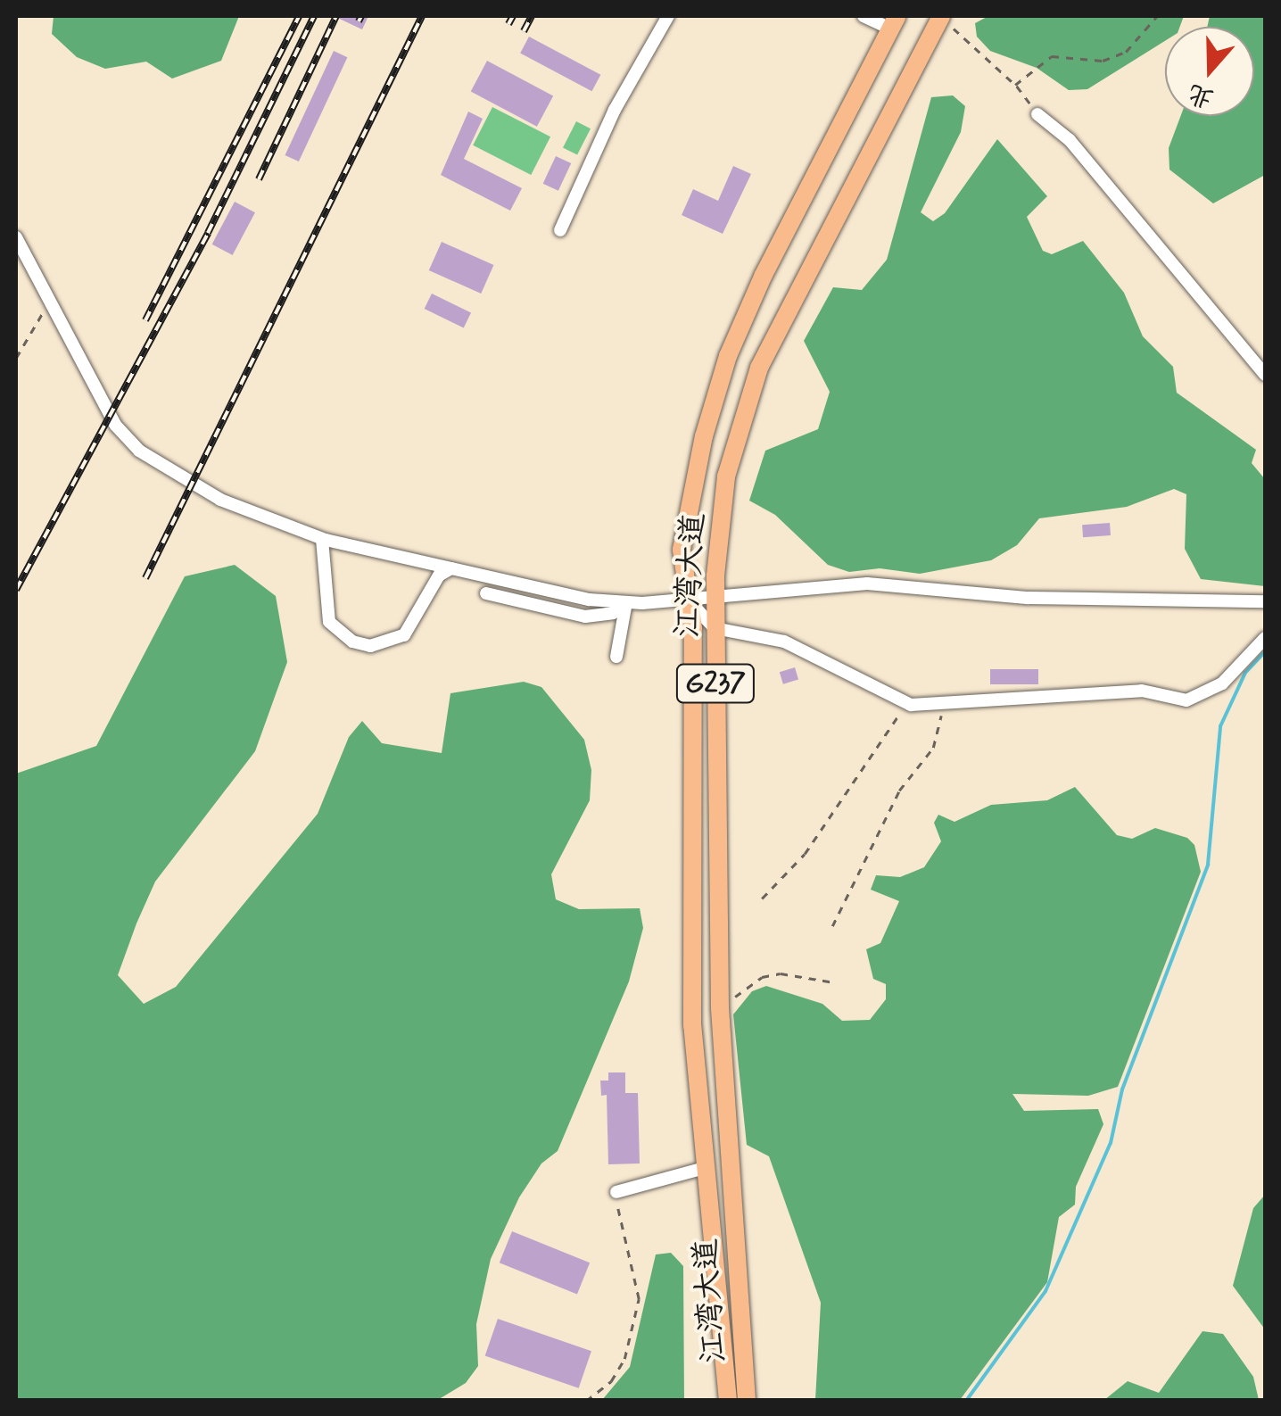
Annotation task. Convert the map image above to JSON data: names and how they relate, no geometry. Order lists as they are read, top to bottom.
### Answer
{
  "streets": {
    "highway": ["江湾大道", "G237"]
  },
  "north": "bottom"
}
